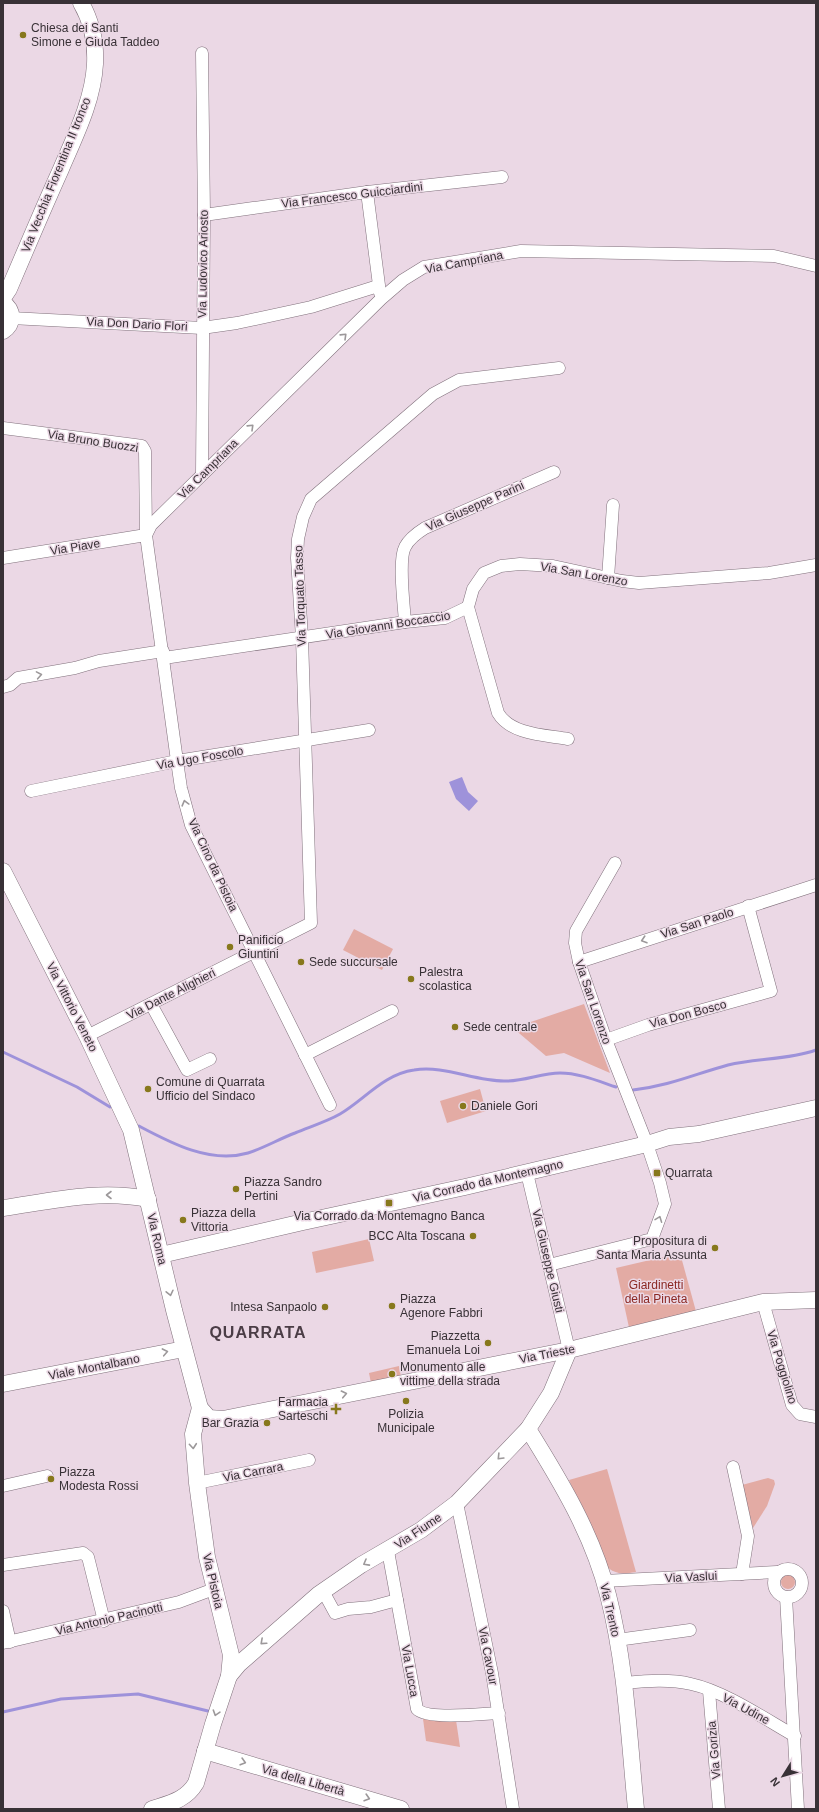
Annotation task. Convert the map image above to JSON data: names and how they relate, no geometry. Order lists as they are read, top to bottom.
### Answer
{
  "streets": {
    "street": [
      "Via Vecchia Fiorentina II tronco",
      "Via Francesco Guicciardini",
      "Via Campriana",
      "Via Ludovico Ariosto",
      "Via Don Dario Flori",
      "Via Bruno Buozzi",
      "Via Giuseppe Parini",
      "Via Piave",
      "Via San Lorenzo",
      "Via Torquato Tasso",
      "Via Giovanni Boccaccio",
      "Via Ugo Foscolo",
      "Via Cino da Pistoia",
      "Via San Paolo",
      "Via Dante Alighieri",
      "Via Vittorio Veneto",
      "Via Don Bosco",
      "Via Corrado da Montemagno",
      "Via Roma",
      "Via Giuseppe Giusti",
      "Via Trieste",
      "Viale Montalbano",
      "Via Poggiolino",
      "Via Carrara",
      "Via Fiume",
      "Via Vaslui",
      "Via Pistoia",
      "Via Trento",
      "Via Antonio Pacinotti",
      "Via Cavour",
      "Via Lucca",
      "Via Udine",
      "Via Gorizia",
      "Via della Libertà"
    ]
  },
  "crossings": [
    ["Via Francesco Guicciardini", "Via Ludovico Ariosto"],
    ["Via Campriana", "Via Ludovico Ariosto"],
    ["Via Campriana", "Via Bruno Buozzi"],
    ["Via Campriana", "Via Piave"],
    ["Via Campriana", "Via Cino da Pistoia"],
    ["Via Ludovico Ariosto", "Via Don Dario Flori"],
    ["Via Bruno Buozzi", "Via Piave"],
    ["Via Bruno Buozzi", "Via Cino da Pistoia"],
    ["Via Giuseppe Parini", "Via Giovanni Boccaccio"],
    ["Via Piave", "Via Cino da Pistoia"],
    ["Via San Lorenzo", "Via Giovanni Boccaccio"],
    ["Via San Lorenzo", "Via San Paolo"],
    ["Via San Lorenzo", "Via Don Bosco"],
    ["Via San Lorenzo", "Via Corrado da Montemagno"],
    ["Via San Lorenzo", "Via Giuseppe Giusti"],
    ["Via Torquato Tasso", "Via Giovanni Boccaccio"],
    ["Via Torquato Tasso", "Via Ugo Foscolo"],
    ["Via Torquato Tasso", "Via Cino da Pistoia"],
    ["Via Torquato Tasso", "Via Dante Alighieri"],
    ["Via Giovanni Boccaccio", "Via Cino da Pistoia"],
    ["Via Ugo Foscolo", "Via Cino da Pistoia"],
    ["Via Cino da Pistoia", "Via Dante Alighieri"],
    ["Via San Paolo", "Via Don Bosco"],
    ["Via Dante Alighieri", "Via Vittorio Veneto"],
    ["Via Vittorio Veneto", "Via Roma"],
    ["Via Corrado da Montemagno", "Via Roma"],
    ["Via Corrado da Montemagno", "Via Giuseppe Giusti"],
    ["Via Roma", "Viale Montalbano"],
    ["Via Giuseppe Giusti", "Via Trieste"],
    ["Via Giuseppe Giusti", "Via Fiume"],
    ["Via Trieste", "Via Poggiolino"],
    ["Via Trieste", "Via Fiume"],
    ["Via Trieste", "Via Pistoia"],
    ["Via Carrara", "Via Pistoia"],
    ["Via Fiume", "Via Pistoia"],
    ["Via Fiume", "Via Trento"],
    ["Via Fiume", "Via Cavour"],
    ["Via Fiume", "Via Lucca"],
    ["Via Vaslui", "Via Trento"],
    ["Via Pistoia", "Via Antonio Pacinotti"],
    ["Via Pistoia", "Via della Libertà"],
    ["Via Trento", "Via Udine"],
    ["Via Cavour", "Via Lucca"],
    ["Via Udine", "Via Gorizia"]
  ],
  "one_way": [
    "Via San Paolo",
    "Via Roma",
    "Via Trieste",
    "Viale Montalbano",
    "Via Fiume",
    "Via della Libertà"
  ],
  "districts": ["QUARRATA"],
  "parks": ["Giardinetti della Pineta"],
  "places": {
    "other": [
      "Chiesa dei Santi Simone e Giuda Taddeo",
      "Panificio Giuntini",
      "Sede succursale",
      "Palestra scolastica",
      "Sede centrale",
      "Comune di Quarrata Ufficio del Sindaco",
      "Daniele Gori",
      "Piazza Sandro Pertini",
      "Piazza della Vittoria",
      "BCC Alta Toscana",
      "Propositura di Santa Maria Assunta",
      "Piazza Agenore Fabbri",
      "Intesa Sanpaolo",
      "Piazzetta Emanuela Loi",
      "Monumento alle vittime della strada",
      "Polizia Municipale",
      "Bar Grazia",
      "Piazza Modesta Rossi"
    ],
    "transit": ["Quarrata", "Via Corrado da Montemagno Banca"],
    "health": ["Farmacia Sarteschi"]
  },
  "north": "bottom left"
}
